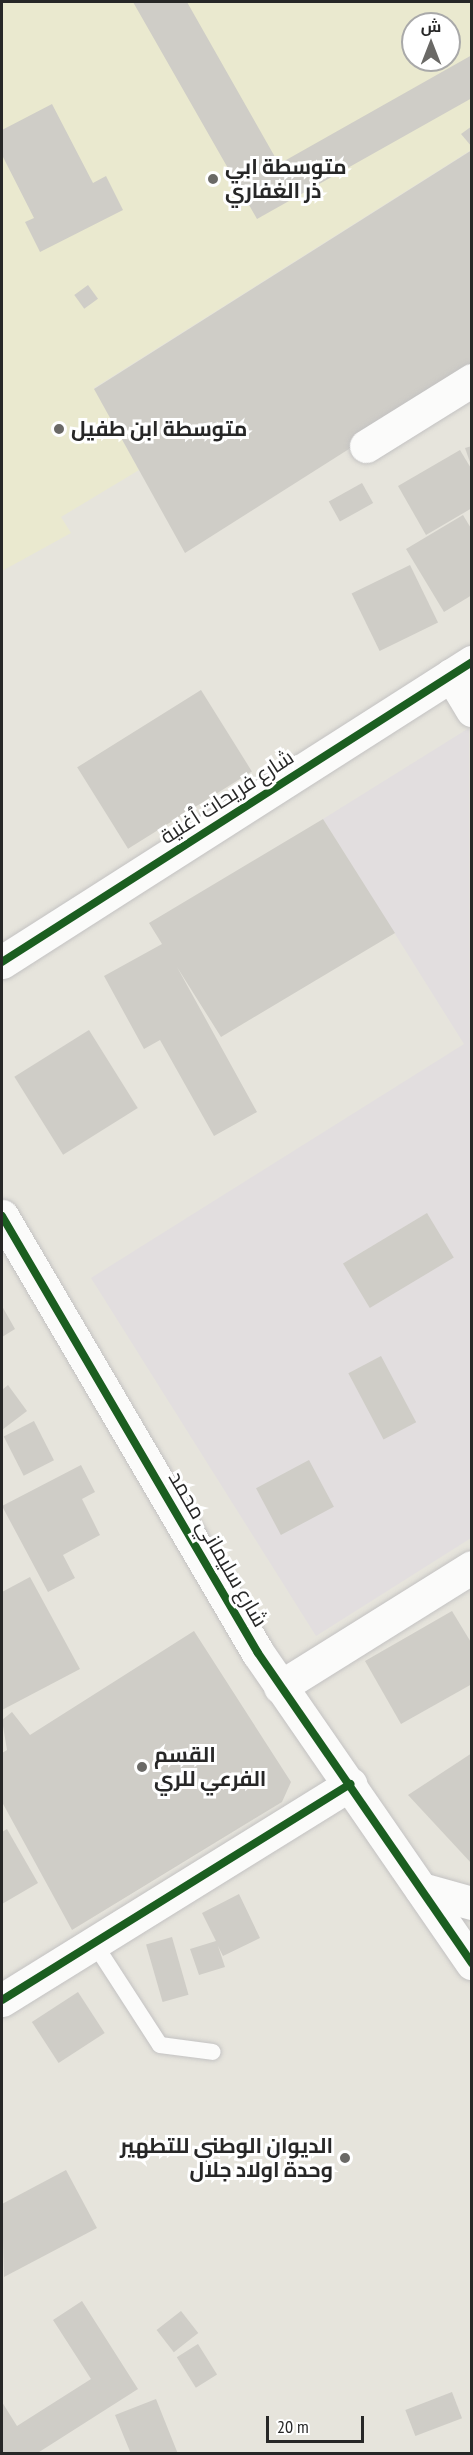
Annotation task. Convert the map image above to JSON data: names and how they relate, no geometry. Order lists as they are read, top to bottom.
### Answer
{
  "streets": {
    "street": ["شارع فريحات ٱغنية", "شارع سليماني محمد"]
  },
  "places": [
    "متوسطة ابي ذر الغفاري",
    "متوسطة ابن طفيل",
    "القسم الفرعي للري",
    "الديوان الوطني للتطهير وحدة اولاد جلال"
  ],
  "scale_bar": "20 m",
  "north": "top"
}
